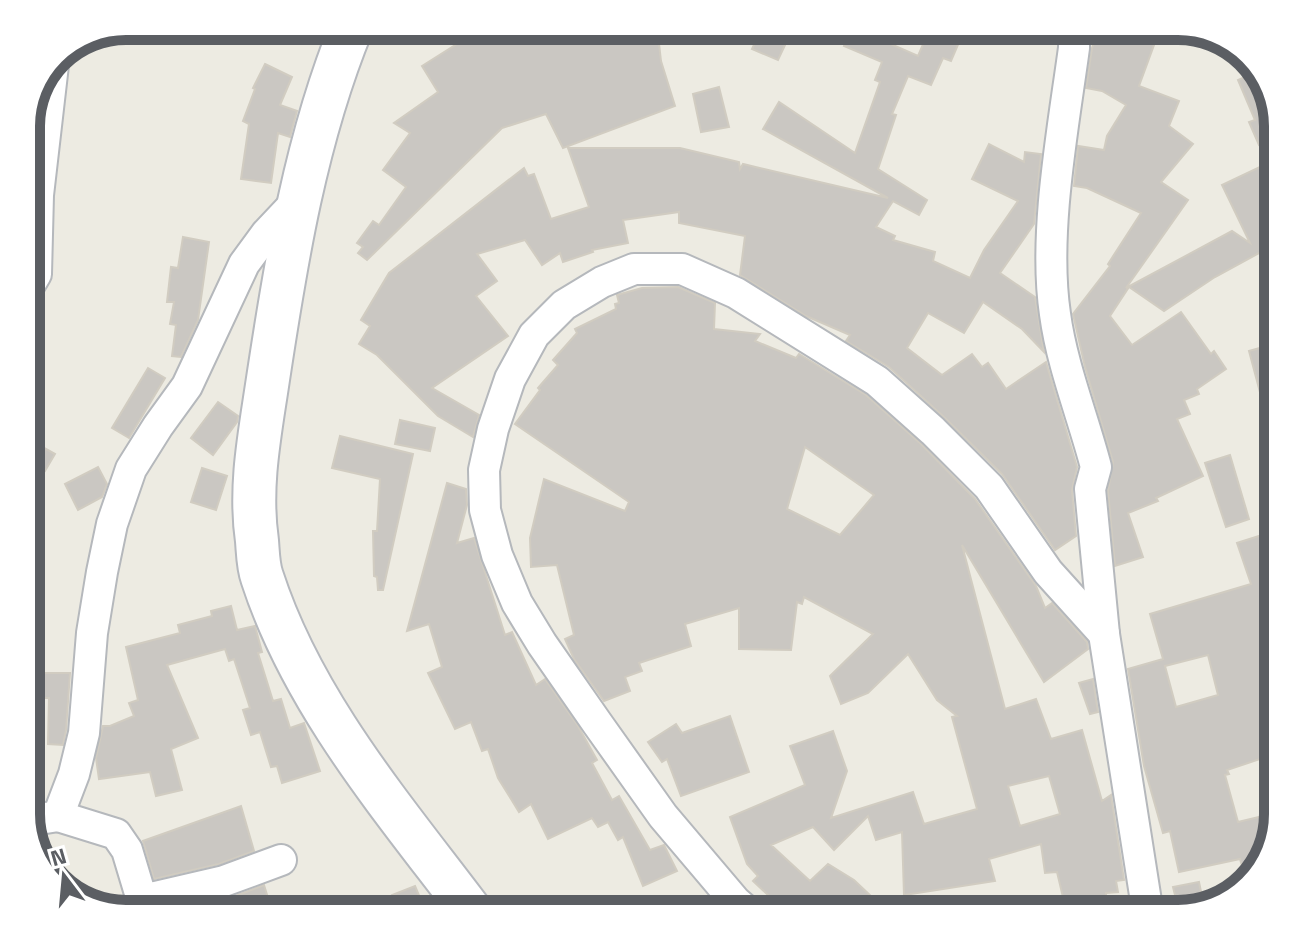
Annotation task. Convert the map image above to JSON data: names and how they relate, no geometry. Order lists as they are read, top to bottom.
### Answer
{
  "north": "top"
}
